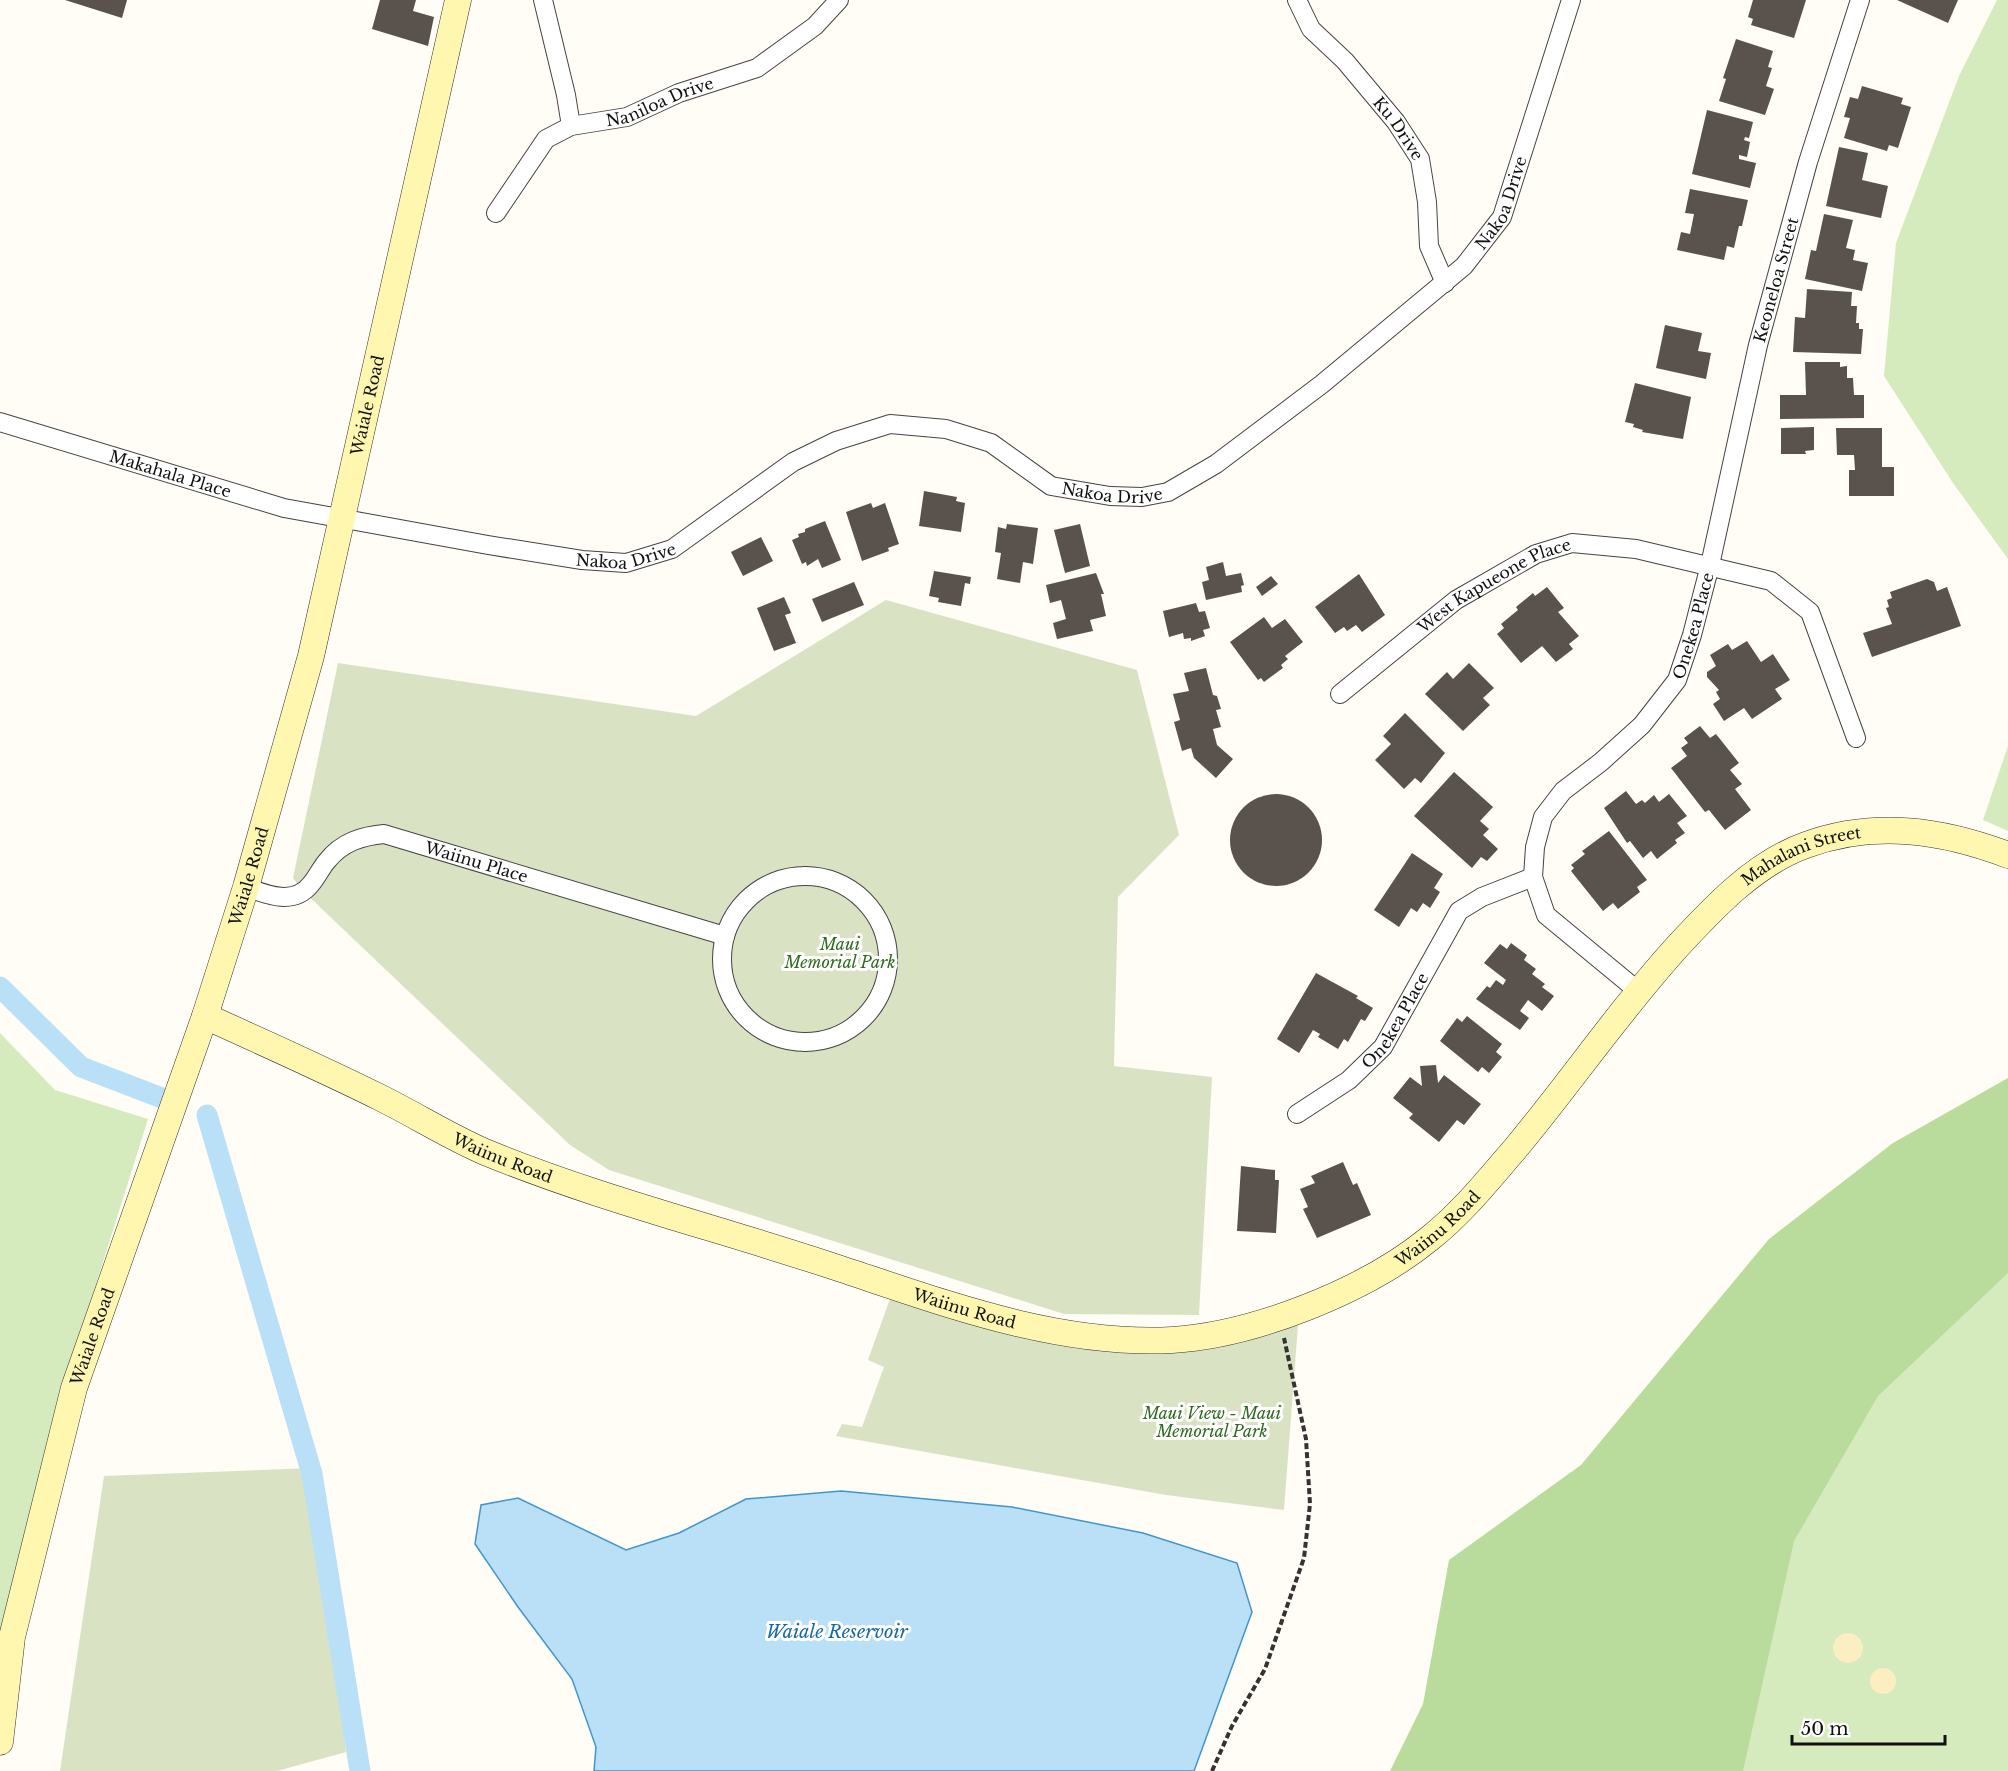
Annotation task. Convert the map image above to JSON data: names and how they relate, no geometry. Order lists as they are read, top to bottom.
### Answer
{
  "streets": {
    "street": [
      "Naniloa Drive",
      "Ku Drive",
      "Nakoa Drive",
      "Keoneloa Street",
      "Waiale Road",
      "Makahala Place",
      "West Kapueone Place",
      "Onekea Place",
      "Mahalani Street",
      "Waiinu Place",
      "Waiinu Road"
    ]
  },
  "crossings": [
    ["Ku Drive", "Nakoa Drive"],
    ["Nakoa Drive", "Waiale Road"],
    ["Nakoa Drive", "Makahala Place"],
    ["Keoneloa Street", "West Kapueone Place"],
    ["Keoneloa Street", "Onekea Place"],
    ["Waiale Road", "Makahala Place"],
    ["Waiale Road", "Waiinu Place"],
    ["Waiale Road", "Waiinu Road"],
    ["West Kapueone Place", "Onekea Place"],
    ["Onekea Place", "Mahalani Street"],
    ["Onekea Place", "Waiinu Road"],
    ["Mahalani Street", "Waiinu Road"]
  ],
  "water": ["Waiale Reservoir"],
  "parks": ["Maui Memorial Park", "Maui View - Maui Memorial Park"],
  "scale_bar": "50 m"
}
